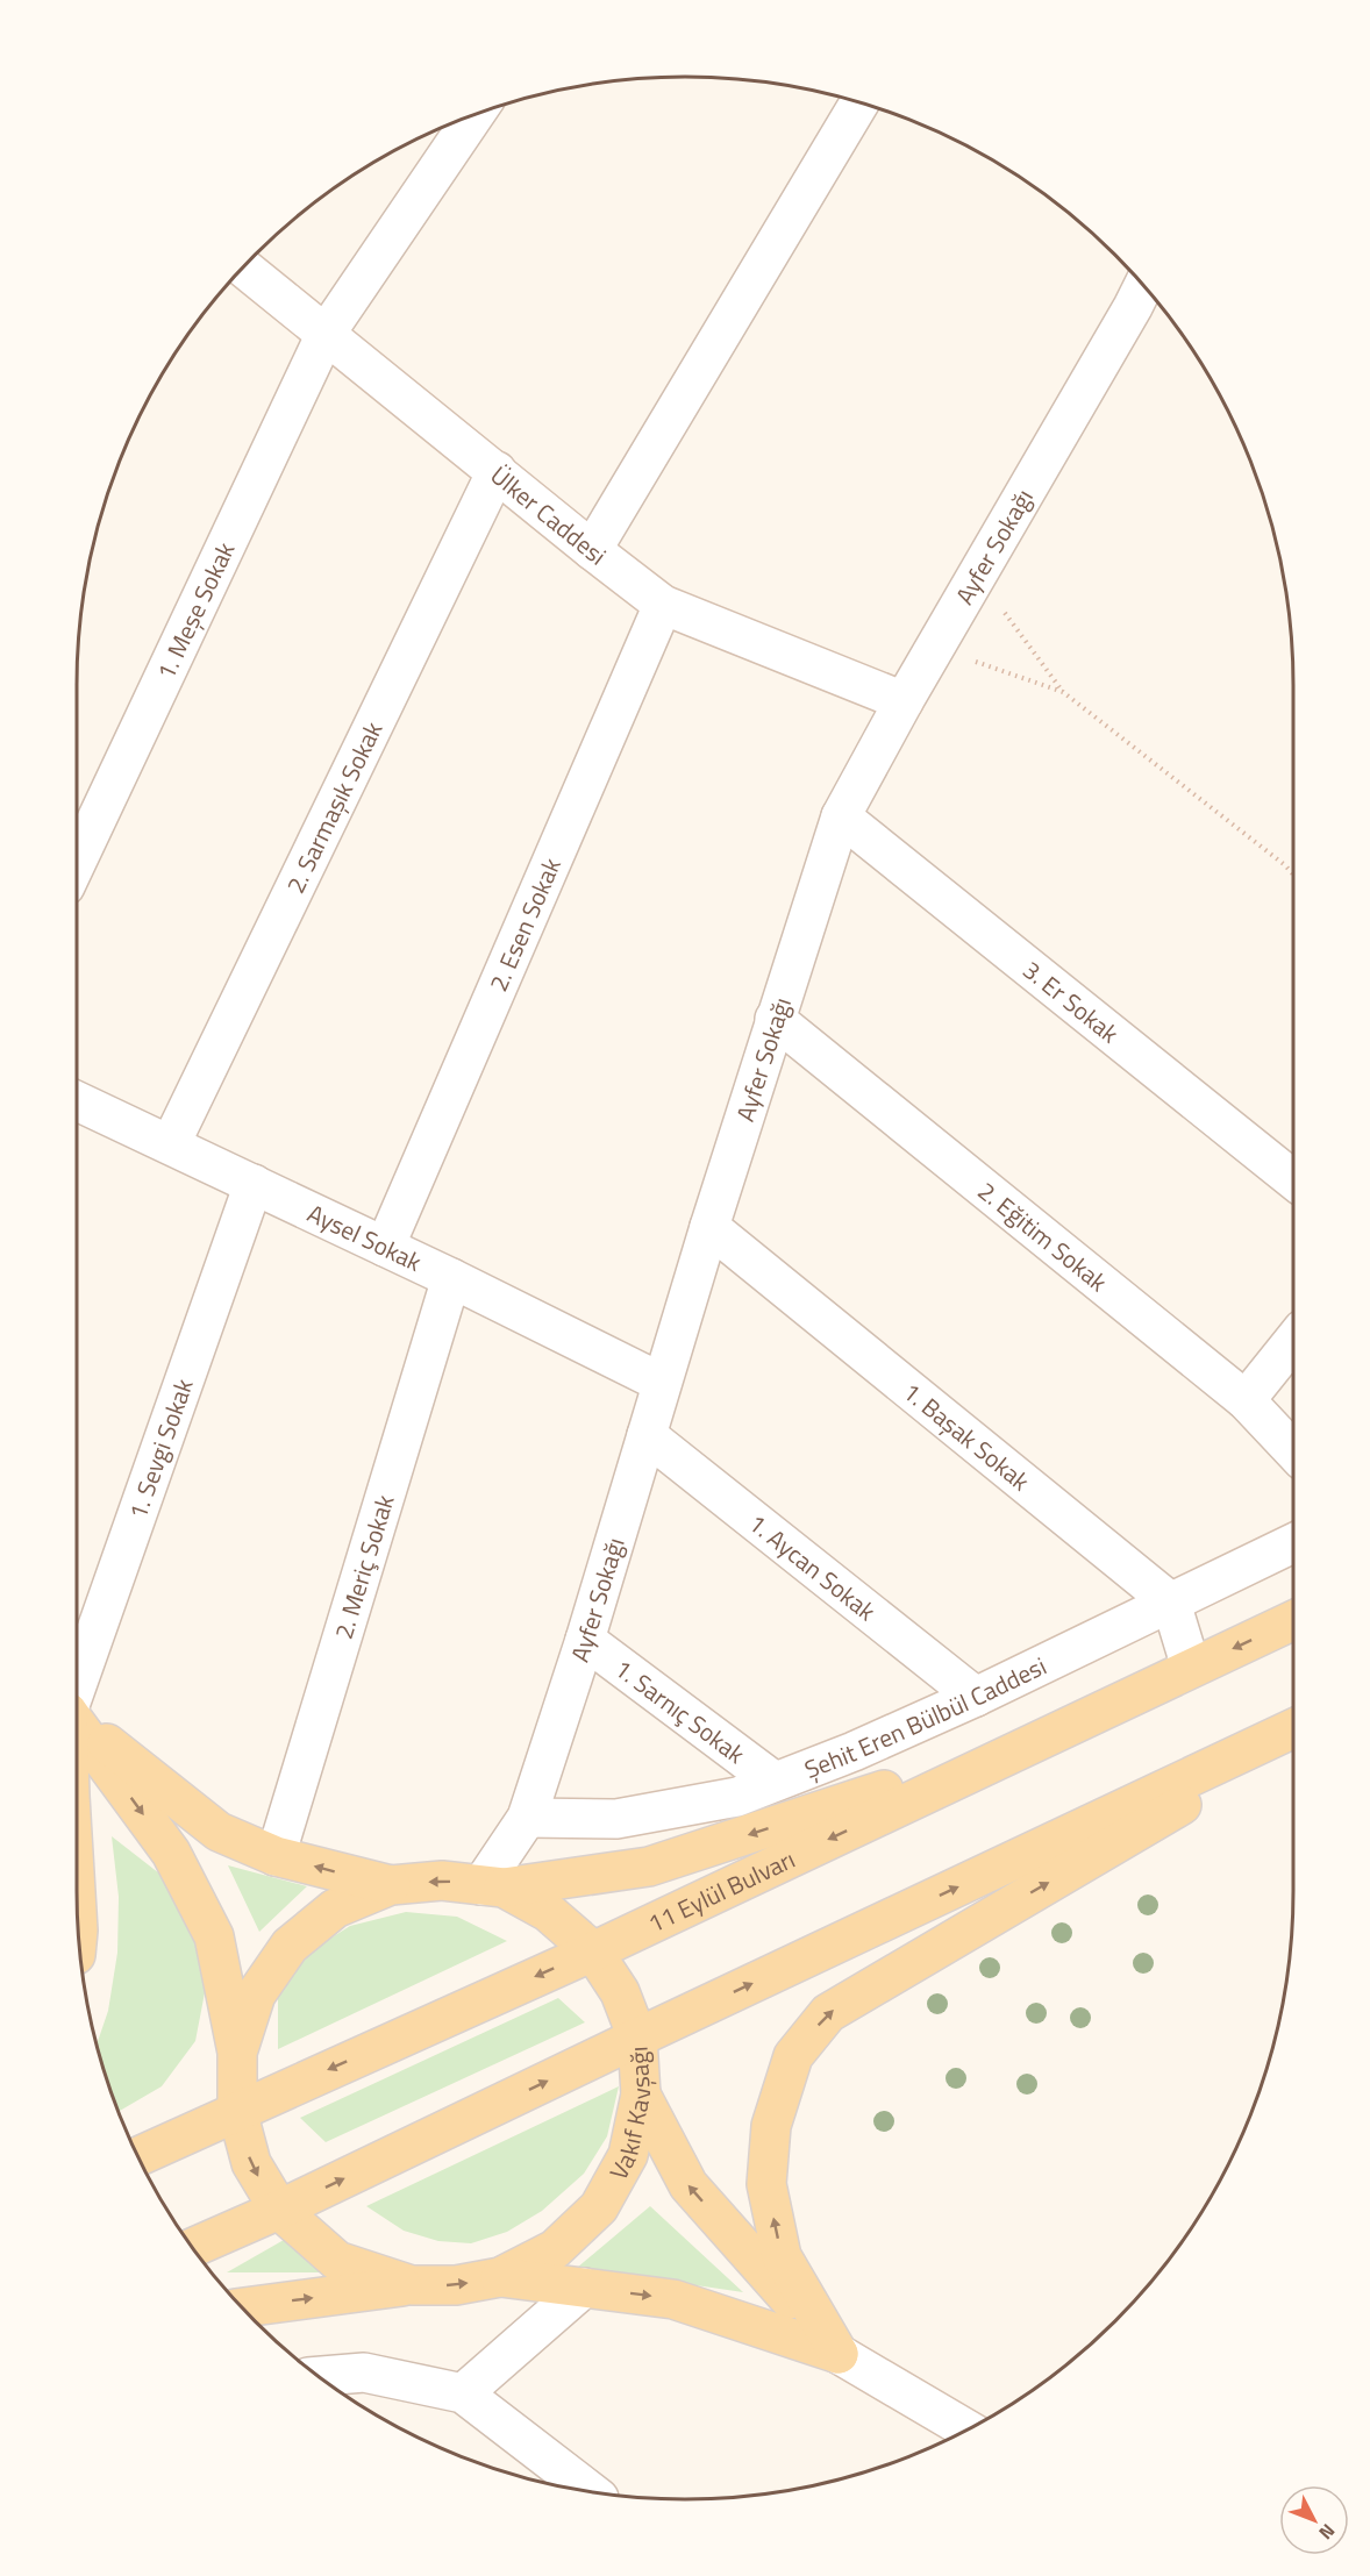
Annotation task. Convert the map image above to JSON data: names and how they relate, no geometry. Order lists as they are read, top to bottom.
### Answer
{
  "streets": {
    "main road": ["11 Eylül Bulvarı", "Vakıf Kavşağı"],
    "street": [
      "Ülker Caddesi",
      "Ayfer Sokağı",
      "1. Meşe Sokak",
      "2. Sarmaşık Sokak",
      "2. Esen Sokak",
      "3. Er Sokak",
      "Aysel Sokak",
      "2. Eğitim Sokak",
      "1. Başak Sokak",
      "1. Sevgi Sokak",
      "1. Aycan Sokak",
      "2. Meriç Sokak",
      "1. Sarnıç Sokak",
      "Şehit Eren Bülbül Caddesi"
    ]
  },
  "crossings": [
    ["Ülker Caddesi", "Ayfer Sokağı"],
    ["Ülker Caddesi", "1. Meşe Sokak"],
    ["Ülker Caddesi", "2. Sarmaşık Sokak"],
    ["Ülker Caddesi", "2. Esen Sokak"],
    ["Ayfer Sokağı", "3. Er Sokak"],
    ["Ayfer Sokağı", "Aysel Sokak"],
    ["Ayfer Sokağı", "2. Eğitim Sokak"],
    ["Ayfer Sokağı", "1. Başak Sokak"],
    ["Ayfer Sokağı", "1. Aycan Sokak"],
    ["Ayfer Sokağı", "1. Sarnıç Sokak"],
    ["Ayfer Sokağı", "Şehit Eren Bülbül Caddesi"],
    ["Ayfer Sokağı", "Vakıf Kavşağı"],
    ["2. Sarmaşık Sokak", "Aysel Sokak"],
    ["2. Esen Sokak", "Aysel Sokak"],
    ["Aysel Sokak", "1. Sevgi Sokak"],
    ["Aysel Sokak", "2. Meriç Sokak"],
    ["1. Başak Sokak", "Şehit Eren Bülbül Caddesi"],
    ["1. Aycan Sokak", "Şehit Eren Bülbül Caddesi"],
    ["1. Sarnıç Sokak", "Şehit Eren Bülbül Caddesi"],
    ["11 Eylül Bulvarı", "Vakıf Kavşağı"]
  ],
  "north": "bottom right"
}
